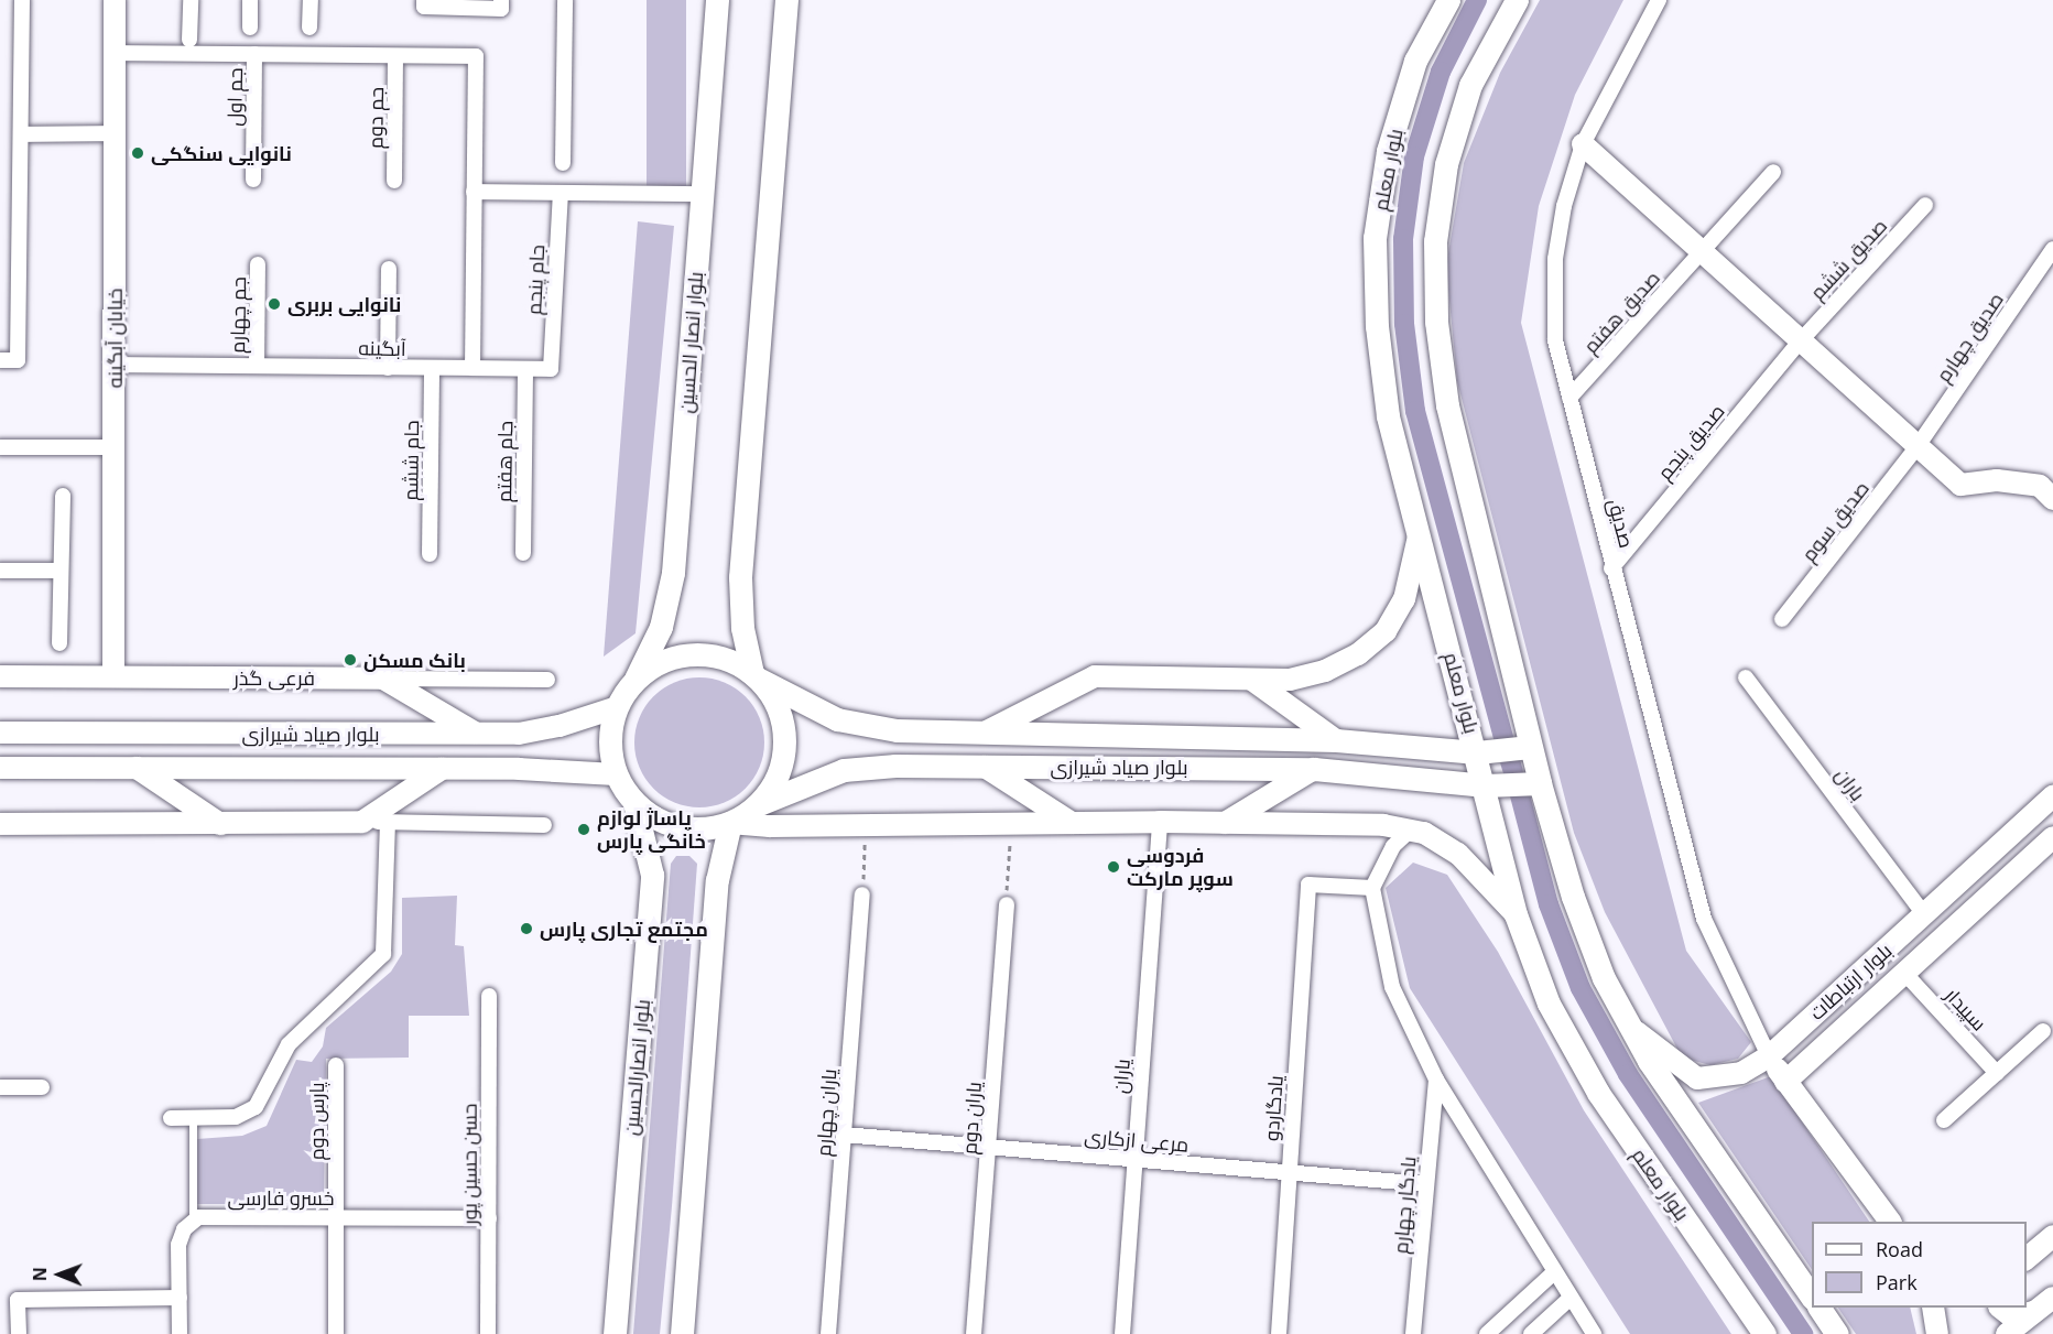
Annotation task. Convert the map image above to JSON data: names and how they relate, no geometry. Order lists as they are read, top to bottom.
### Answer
{
  "streets": {
    "main road": [
      "بلوار معلم",
      "بلوار انصار الحسین",
      "بلوار صیاد شیرازی",
      "بلوار انصارالحسین"
    ],
    "street": [
      "جم اول",
      "جم دوم",
      "صدیق ششم",
      "جام پنجم",
      "صدیق هفتم",
      "جم چهارم",
      "صدیق چهارم",
      "خیابان آبگینه",
      "آبگینه",
      "صدیق پنجم",
      "جام ششم",
      "جام هفتم",
      "صدیق سوم",
      "صدیق",
      "فرعی گذر",
      "باران",
      "بلوار ارتباطات",
      "سپیدار",
      "یاران",
      "یادگار‌دو",
      "یاران چهارم",
      "یاران دوم",
      "پارس دوم",
      "مرعی ازکاری",
      "حسن حسین پور",
      "خسرو فارسی",
      "یادگار چهارم"
    ]
  },
  "crossings": [
    ["بلوار معلم", "بلوار صیاد شیرازی"],
    ["صدیق ششم", "صدیق پنجم"],
    ["جام پنجم", "آبگینه"],
    ["صدیق هفتم", "صدیق"],
    ["جم چهارم", "آبگینه"],
    ["صدیق چهارم", "صدیق سوم"],
    ["خیابان آبگینه", "آبگینه"],
    ["خیابان آبگینه", "فرعی گذر"],
    ["بلوار انصار الحسین", "بلوار صیاد شیرازی"],
    ["بلوار انصار الحسین", "بلوار انصارالحسین"],
    ["آبگینه", "جام ششم"],
    ["آبگینه", "جام هفتم"],
    ["صدیق پنجم", "صدیق"],
    ["صدیق", "بلوار ارتباطات"],
    ["بلوار صیاد شیرازی", "بلوار انصارالحسین"],
    ["باران", "بلوار ارتباطات"],
    ["بلوار ارتباطات", "سپیدار"],
    ["یاران", "مرعی ازکاری"],
    ["یادگار‌دو", "مرعی ازکاری"],
    ["یاران چهارم", "مرعی ازکاری"],
    ["یاران دوم", "مرعی ازکاری"],
    ["پارس دوم", "خسرو فارسی"],
    ["مرعی ازکاری", "یادگار چهارم"],
    ["حسن حسین پور", "خسرو فارسی"]
  ],
  "places": [
    "نانوایی سنگکی",
    "نانوایی بربری",
    "بانک مسکن",
    "پاساژ لوازم خانگی پارس",
    "فردوسی سوپر مارکت",
    "مجتمع تجاری پارس"
  ],
  "legend": ["Road", "Park"],
  "north": "left"
}
